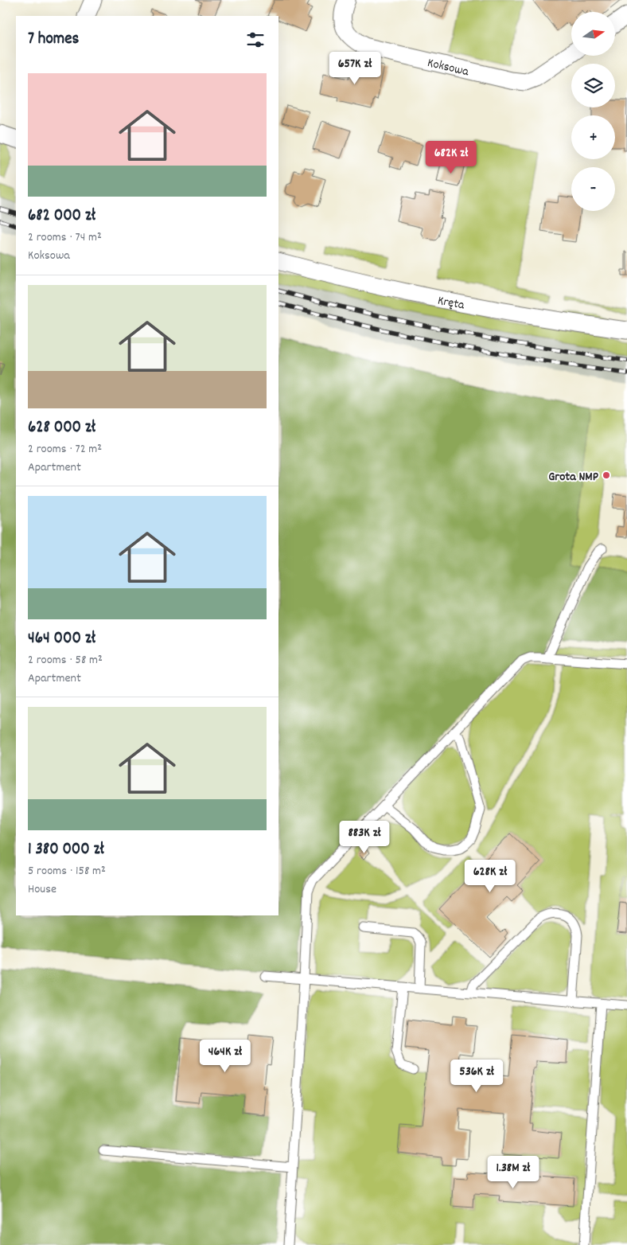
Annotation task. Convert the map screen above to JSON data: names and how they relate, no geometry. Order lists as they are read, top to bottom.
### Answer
{
  "streets": {
    "street": ["Koksowa", "Kręta"]
  },
  "places": ["Grota NMP"],
  "north": "right",
  "page": {
    "map_buttons": ["+", "−"],
    "heading": "7 homes",
    "price": [
      "657K zł",
      "682K zł",
      "883K zł",
      "628K zł",
      "464K zł",
      "536K zł",
      "1.38M zł"
    ],
    "list": [
      {
        "name": "682 000 zł",
        "note": "2 rooms · 74 m² · Koksowa"
      },
      {
        "name": "628 000 zł",
        "note": "2 rooms · 72 m² · Apartment"
      },
      {
        "name": "464 000 zł",
        "note": "2 rooms · 58 m² · Apartment"
      },
      {
        "name": "1 380 000 zł",
        "note": "5 rooms · 158 m² · House"
      }
    ]
  }
}
